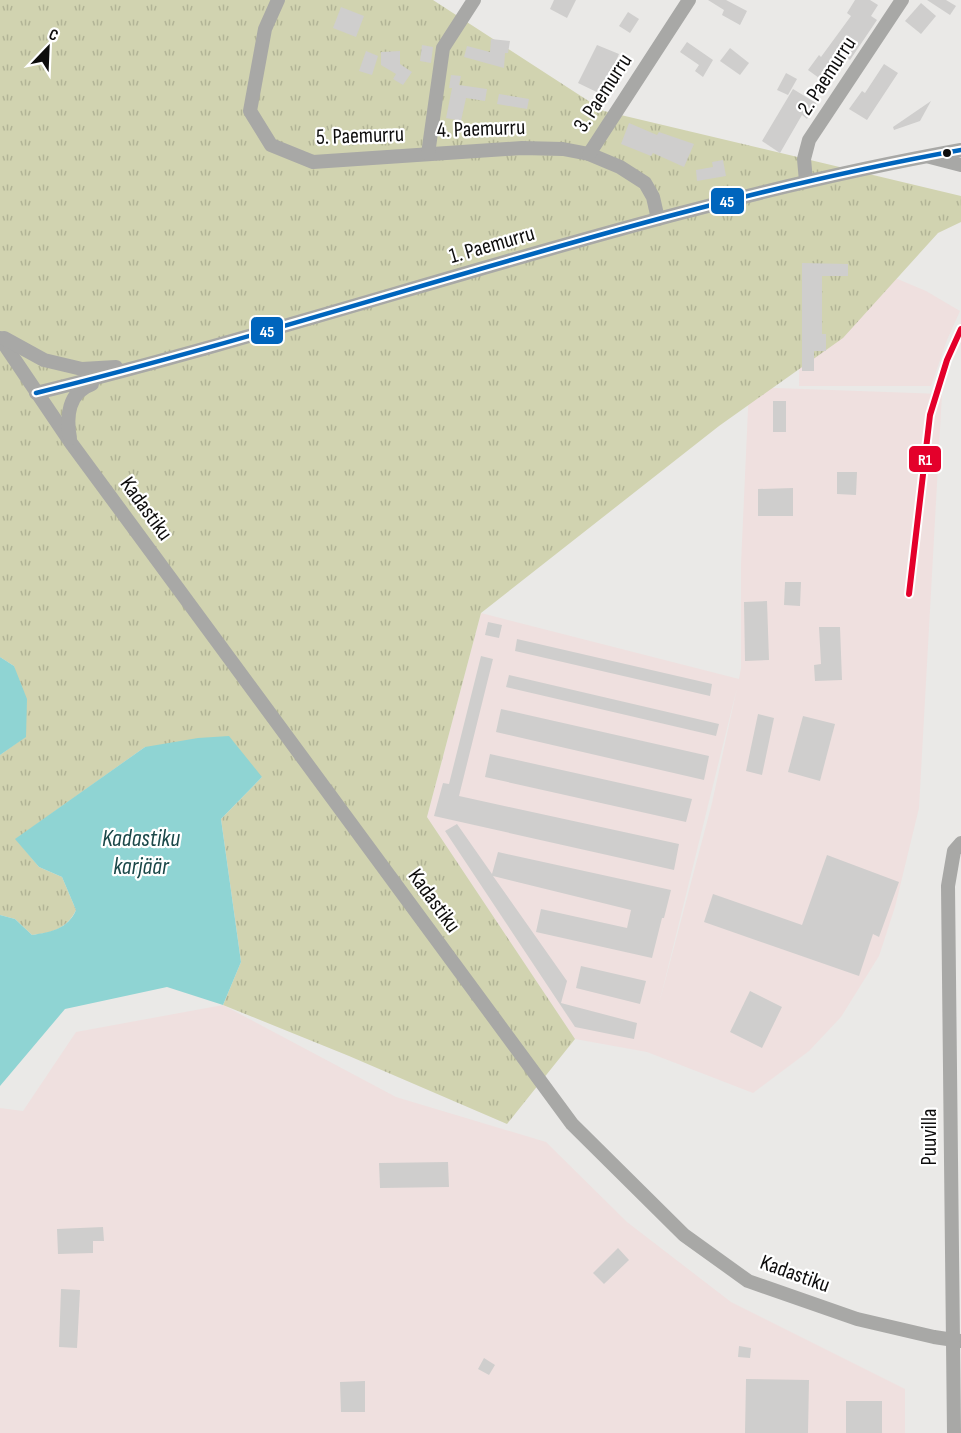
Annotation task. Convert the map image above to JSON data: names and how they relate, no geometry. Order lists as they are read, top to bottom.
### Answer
{
  "streets": {
    "street": [
      "2. Paemurru",
      "3. Paemurru",
      "4. Paemurru",
      "5. Paemurru",
      "1. Paemurru",
      "Kadastiku",
      "Puuvilla"
    ]
  },
  "crossings": [
    ["2. Paemurru", "1. Paemurru"],
    ["3. Paemurru", "4. Paemurru"],
    ["3. Paemurru", "1. Paemurru"],
    ["4. Paemurru", "5. Paemurru"],
    ["1. Paemurru", "Kadastiku"],
    ["Kadastiku", "Puuvilla"]
  ],
  "water": ["Kadastiku karjäär"],
  "lines": ["transit line 45", "transit line R1"],
  "north": "top right"
}
